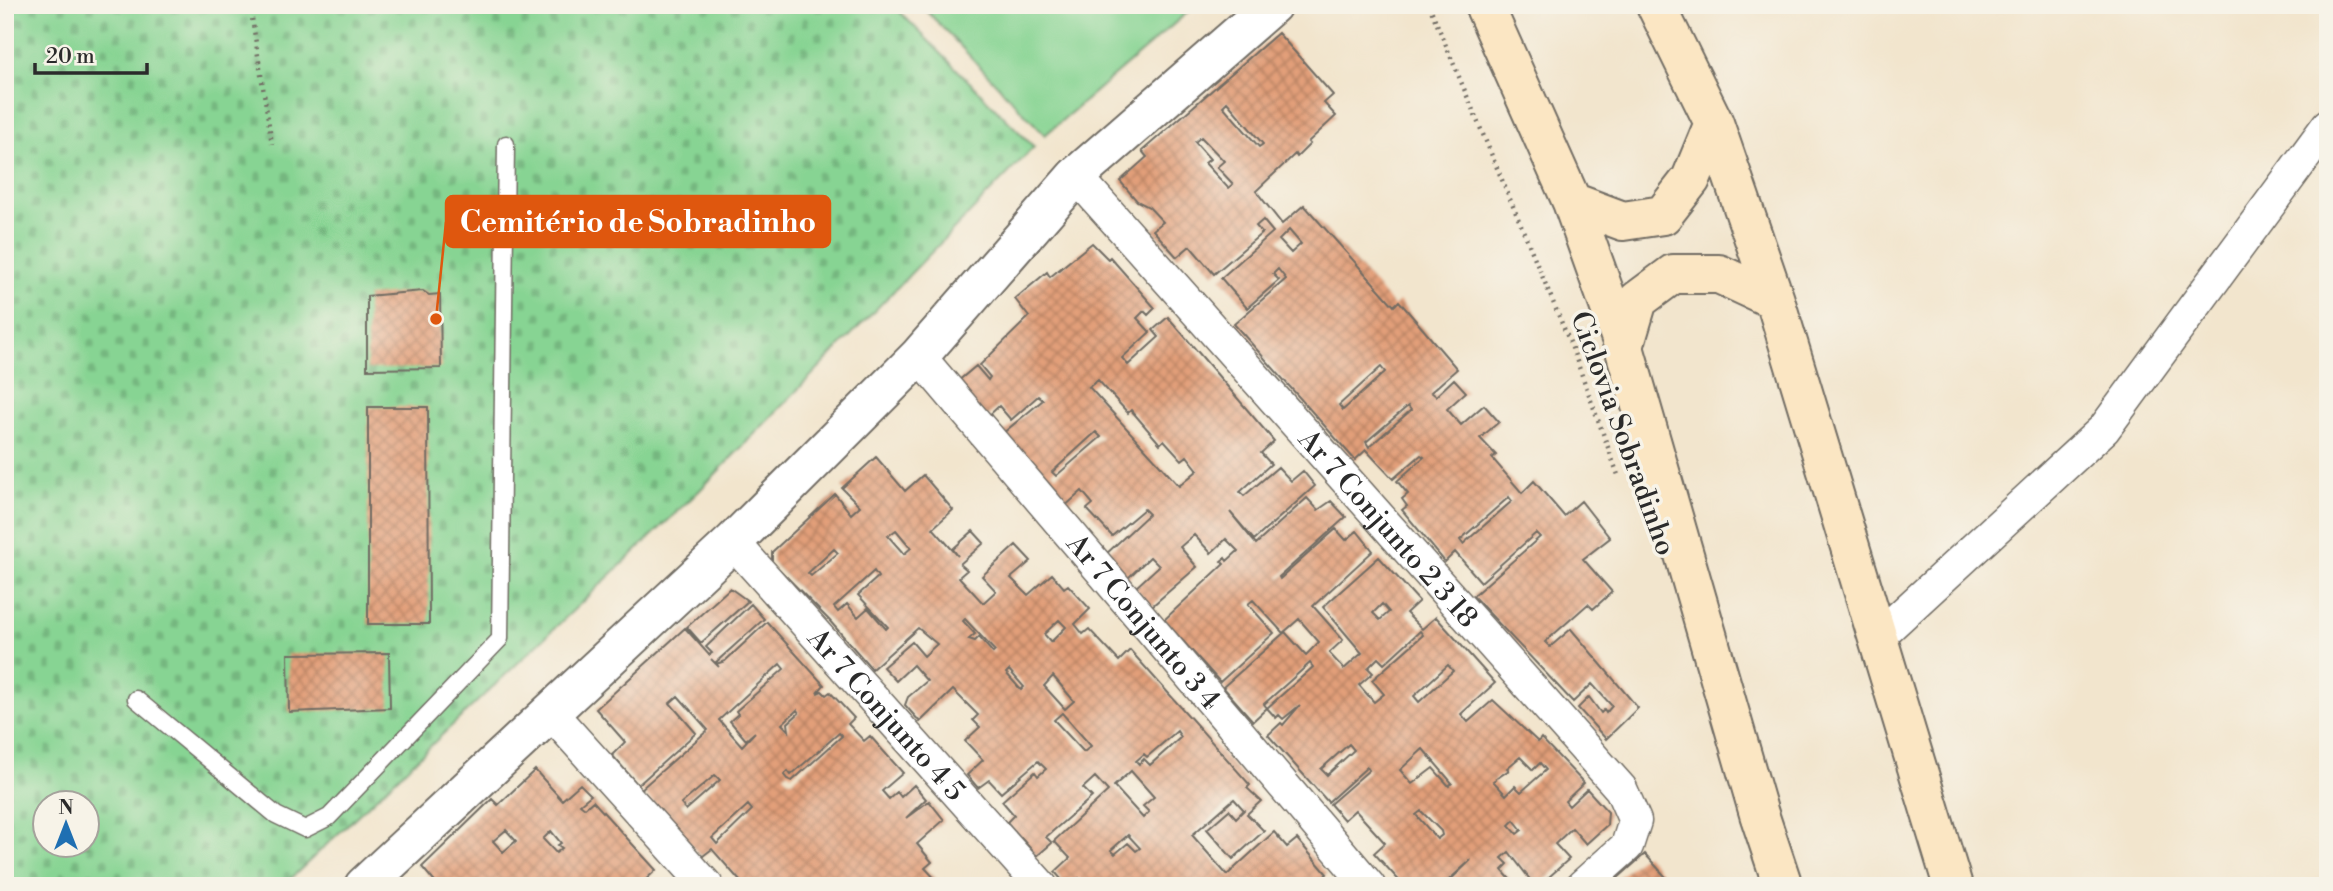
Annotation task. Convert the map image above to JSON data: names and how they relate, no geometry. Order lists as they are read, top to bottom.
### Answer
{
  "streets": {
    "street": ["Ar 7 Conjunto 2 3 18", "Ar 7 Conjunto 3 4", "Ar 7 Conjunto 4 5"],
    "path": ["Ciclovia Sobradinho"]
  },
  "places": ["Cemitério de Sobradinho"],
  "scale_bar": "20 m",
  "north": "top"
}
